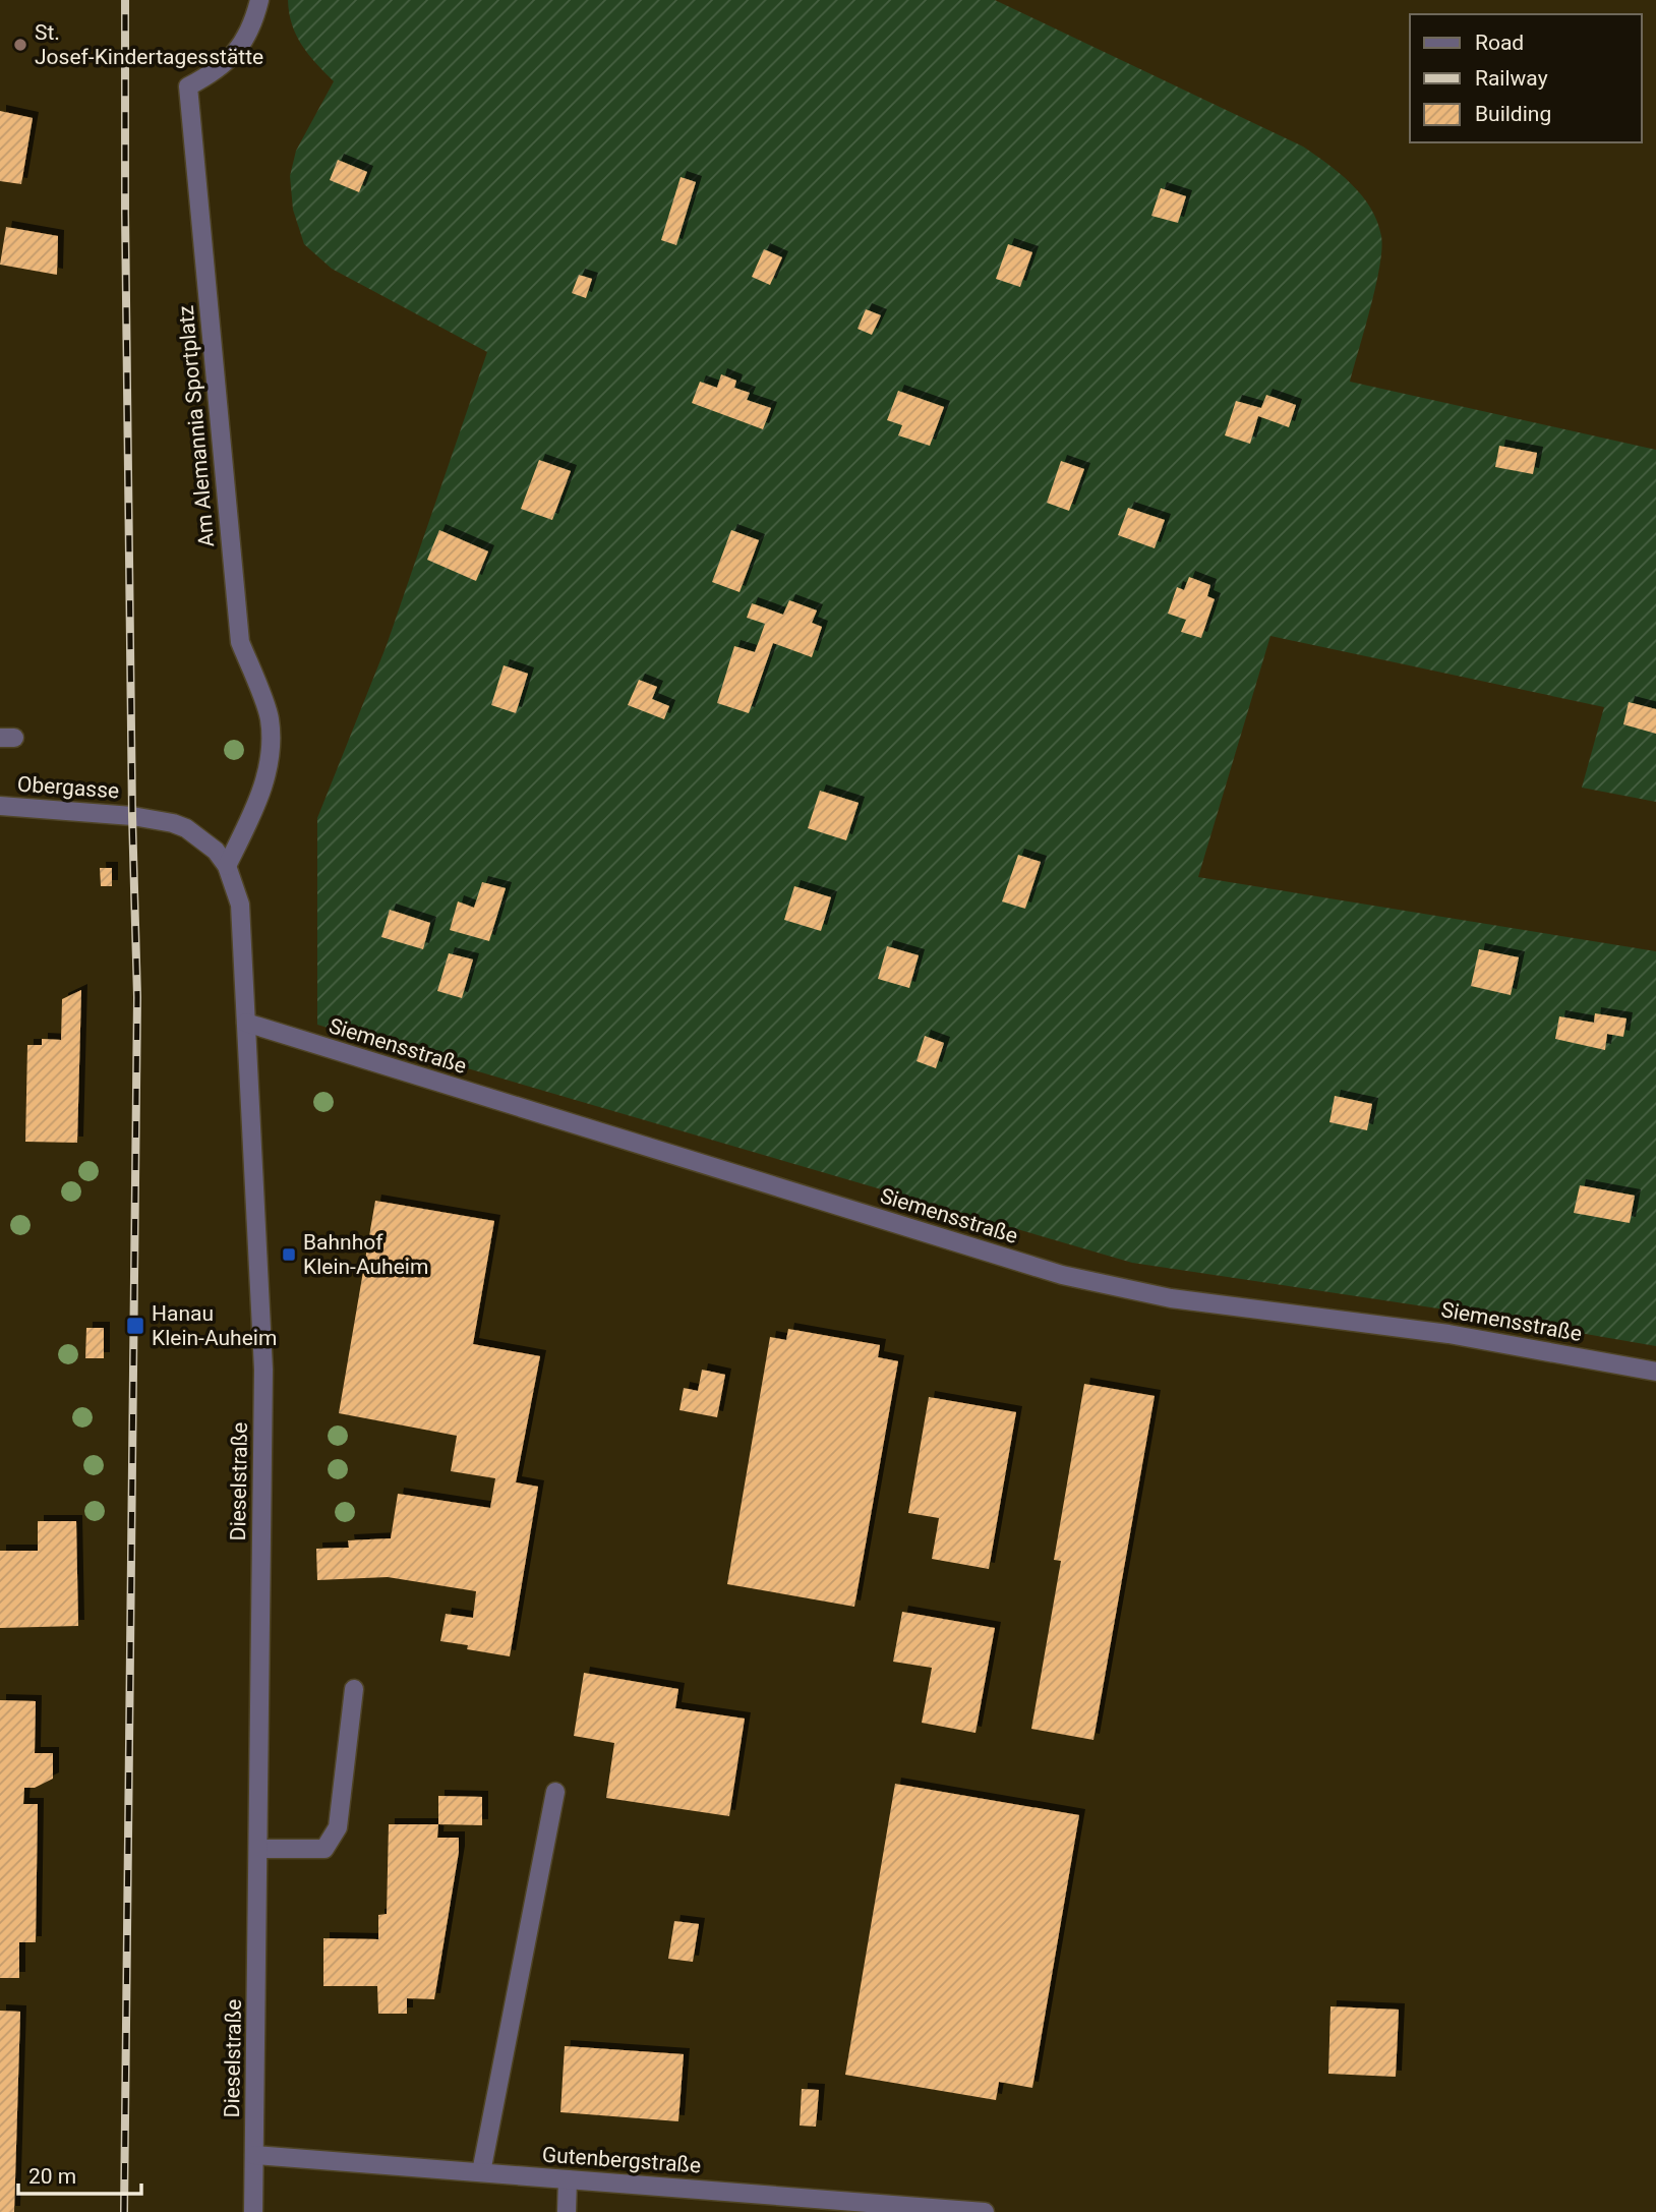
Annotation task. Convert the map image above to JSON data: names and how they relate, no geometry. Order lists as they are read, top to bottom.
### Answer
{
  "streets": {
    "street": [
      "Am Alemannia Sportplatz",
      "Obergasse",
      "Siemensstraße",
      "Dieselstraße",
      "Gutenbergstraße"
    ]
  },
  "crossings": [
    ["Am Alemannia Sportplatz", "Dieselstraße"],
    ["Obergasse", "Dieselstraße"],
    ["Siemensstraße", "Dieselstraße"],
    ["Dieselstraße", "Gutenbergstraße"]
  ],
  "places": {
    "other": ["St. Josef-Kindertagesstätte"],
    "transit": ["Bahnhof Klein-Auheim", "Hanau Klein-Auheim"]
  },
  "legend": ["Road", "Railway", "Building"],
  "scale_bar": "20 m"
}
